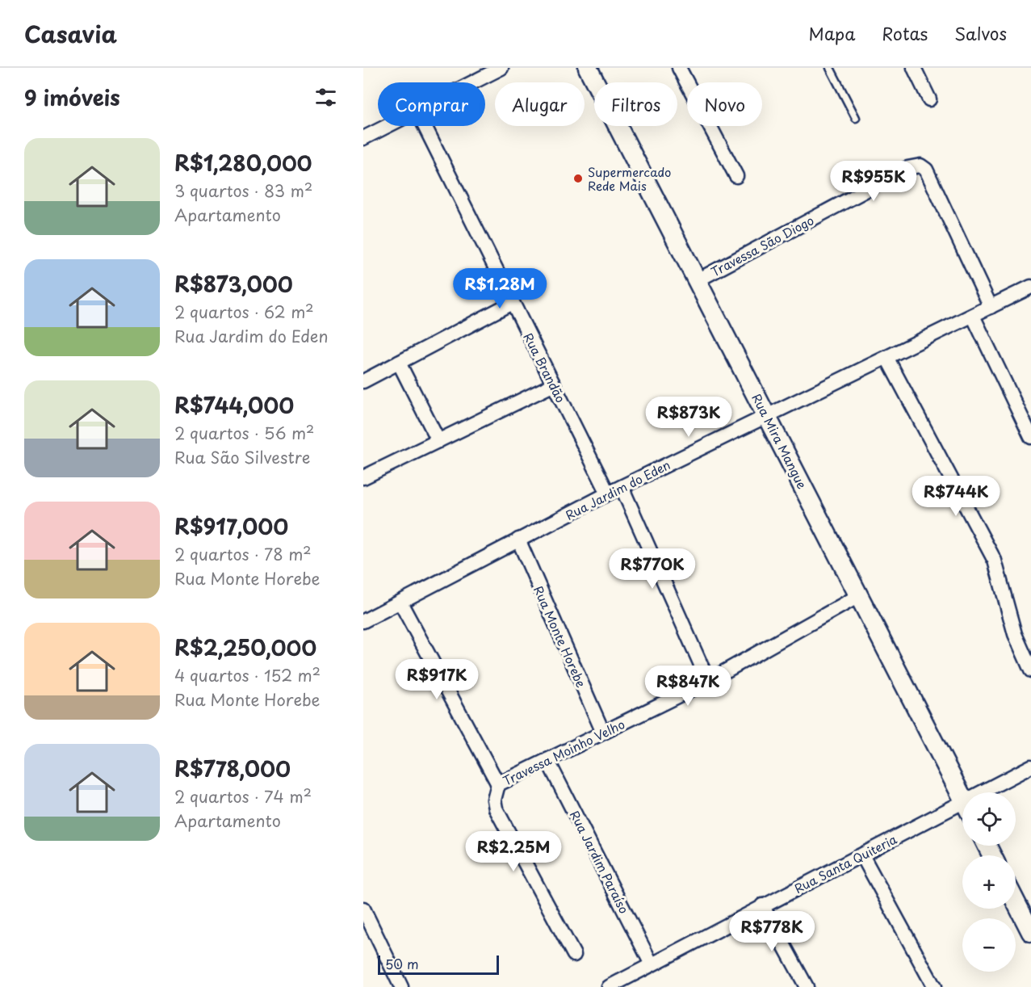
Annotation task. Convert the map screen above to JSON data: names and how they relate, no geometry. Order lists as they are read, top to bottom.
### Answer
{
  "streets": {
    "main road": ["Rua Mira Mangue"],
    "street": [
      "Travessa São Diogo",
      "Rua Brandão",
      "Rua Jardim do Eden",
      "Rua Monte Horebe",
      "Travessa Moinho Velho",
      "Rua Jardim Paraíso",
      "Rua Santa Quiteria"
    ]
  },
  "crossings": [
    ["Travessa São Diogo", "Rua Mira Mangue"],
    ["Travessa São Diogo", "Rua Jardim do Eden"],
    ["Rua Brandão", "Rua Jardim do Eden"],
    ["Rua Mira Mangue", "Rua Jardim do Eden"],
    ["Rua Mira Mangue", "Travessa Moinho Velho"],
    ["Rua Jardim do Eden", "Rua Monte Horebe"],
    ["Rua Monte Horebe", "Travessa Moinho Velho"],
    ["Travessa Moinho Velho", "Rua Jardim Paraíso"],
    ["Rua Jardim Paraíso", "Rua Santa Quiteria"]
  ],
  "places": ["Supermercado Rede Mais"],
  "scale_bar": "50 m",
  "page": {
    "header": "Casavia",
    "nav": ["Mapa", "Rotas", "Salvos"],
    "heading": "9 imóveis",
    "chip": [
      "Comprar",
      "Alugar",
      "Filtros",
      "Novo"
    ],
    "list": [
      {
        "name": "R$1,280,000",
        "note": "3 quartos · 83 m² · Apartamento"
      },
      {
        "name": "R$873,000",
        "note": "2 quartos · 62 m² · Rua Jardim do Eden"
      },
      {
        "name": "R$744,000",
        "note": "2 quartos · 56 m² · Rua São Silvestre"
      },
      {
        "name": "R$917,000",
        "note": "2 quartos · 78 m² · Rua Monte Horebe"
      },
      {
        "name": "R$2,250,000",
        "note": "4 quartos · 152 m² · Rua Monte Horebe"
      },
      {
        "name": "R$778,000",
        "note": "2 quartos · 74 m² · Apartamento"
      }
    ],
    "price": [
      "R$955K",
      "R$1.28M",
      "R$873K",
      "R$744K",
      "R$770K",
      "R$917K",
      "R$847K",
      "R$2.25M",
      "R$778K"
    ],
    "map_buttons": ["+", "−"],
    "scale": "50 m"
  }
}
